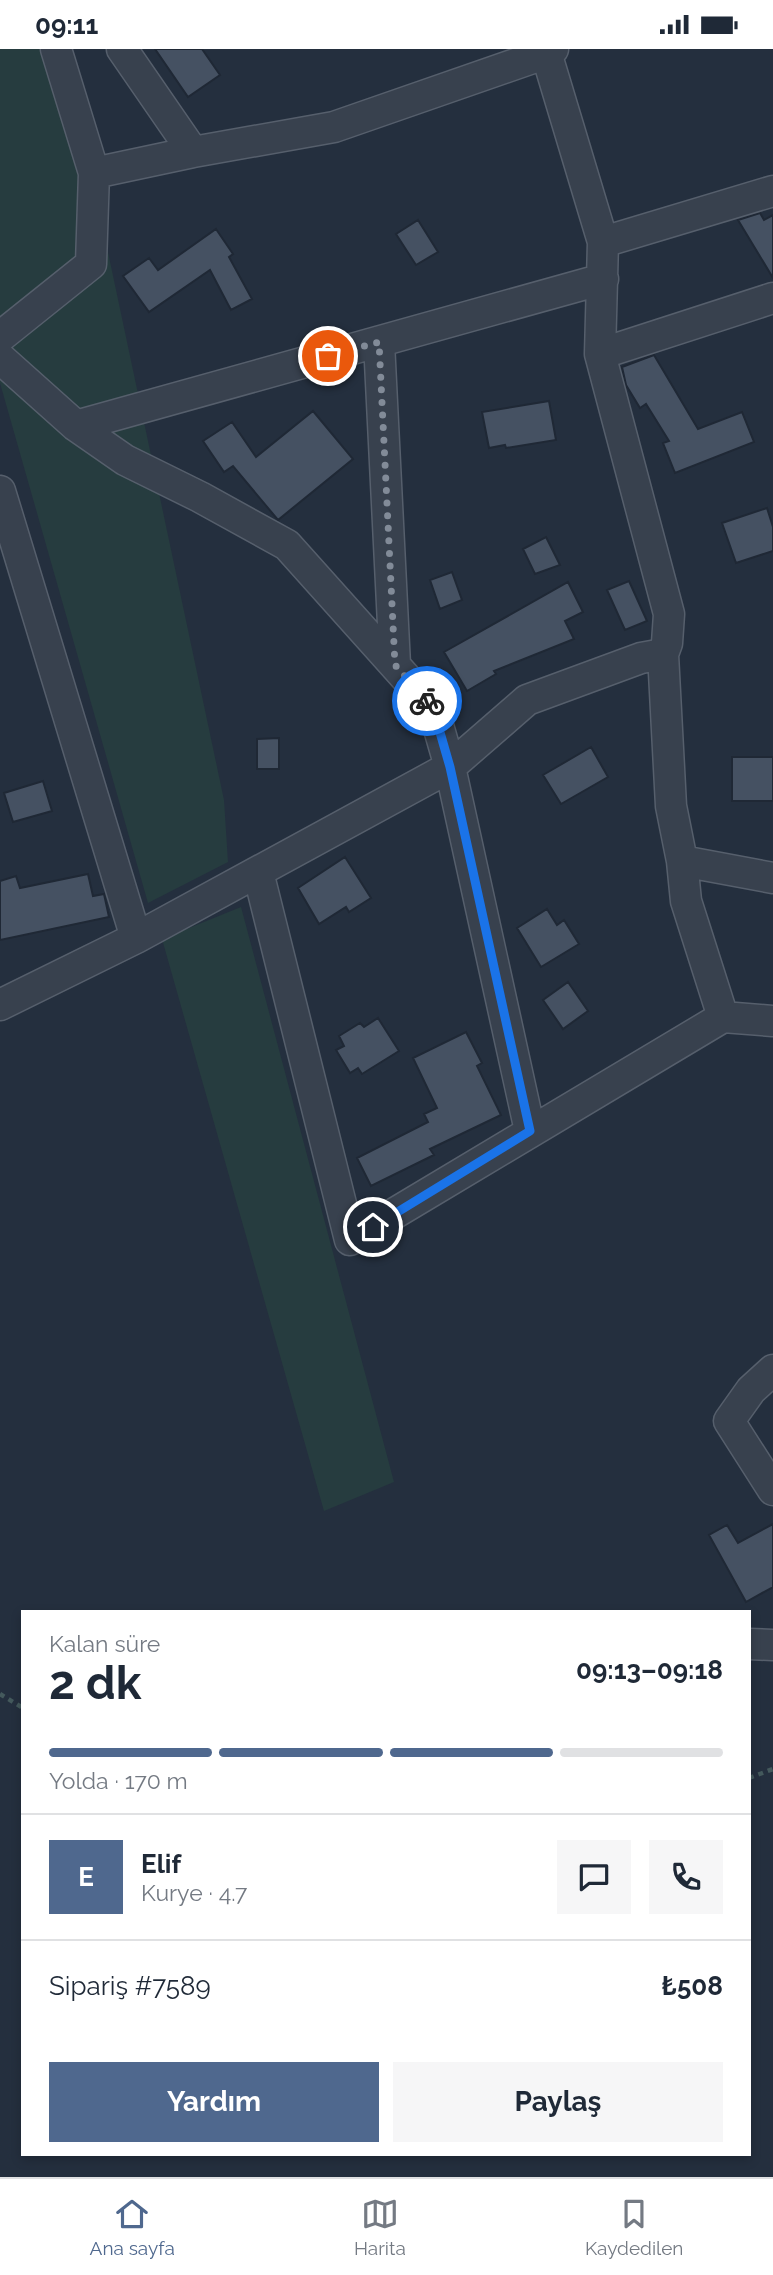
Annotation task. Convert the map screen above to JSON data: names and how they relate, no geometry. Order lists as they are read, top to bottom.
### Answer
{
  "page": {
    "status": "09:11",
    "heading": ["2 dk", "Kalan süre", "09:13–09:18"],
    "panel": [
      "Elif",
      "Kurye · 4.7",
      "Sipariş #7589",
      "₺508"
    ],
    "bar": "Yolda · 170 m",
    "round": "E",
    "buttons": ["Yardım", "Paylaş"],
    "tabs": ["Ana sayfa", "Harita", "Kaydedilen"]
  }
}
